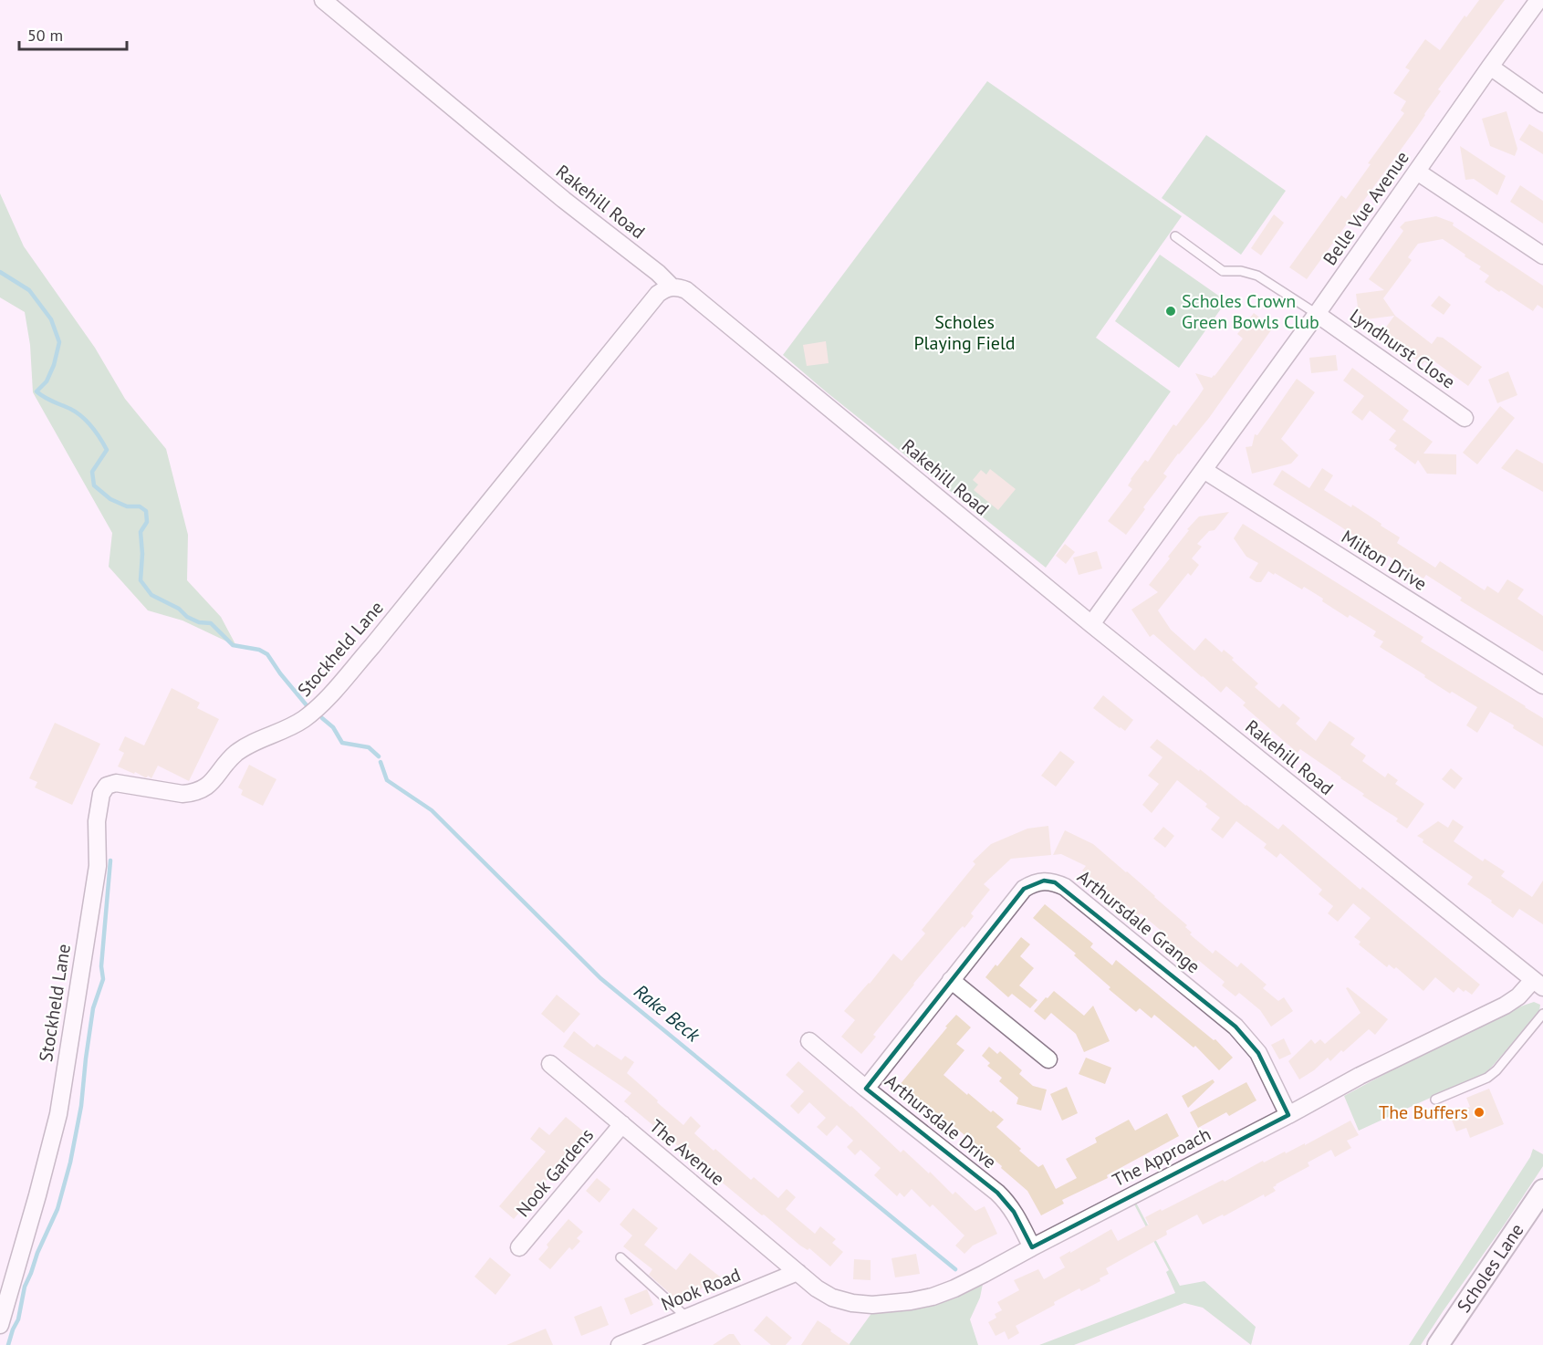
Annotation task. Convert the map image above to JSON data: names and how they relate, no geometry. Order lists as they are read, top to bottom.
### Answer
{
  "streets": {
    "street": [
      "Rakehill Road",
      "Belle Vue Avenue",
      "Lyndhurst Close",
      "Milton Drive",
      "Stockheld Lane",
      "Arthursdale Grange",
      "Arthursdale Drive",
      "The Avenue",
      "The Approach",
      "Nook Gardens",
      "Scholes Lane",
      "Nook Road"
    ]
  },
  "crossings": [
    ["Rakehill Road", "Belle Vue Avenue"],
    ["Rakehill Road", "Stockheld Lane"],
    ["Rakehill Road", "The Approach"],
    ["Belle Vue Avenue", "Lyndhurst Close"],
    ["Belle Vue Avenue", "Milton Drive"],
    ["Arthursdale Grange", "Arthursdale Drive"],
    ["Arthursdale Grange", "The Approach"],
    ["Arthursdale Drive", "The Approach"],
    ["The Avenue", "The Approach"],
    ["The Avenue", "Nook Gardens"],
    ["The Avenue", "Nook Road"],
    ["The Approach", "Nook Road"]
  ],
  "water": ["Rake Beck"],
  "parks": ["Scholes Playing Field"],
  "places": ["Scholes Crown Green Bowls Club", "The Buffers"],
  "scale_bar": "50 m"
}
